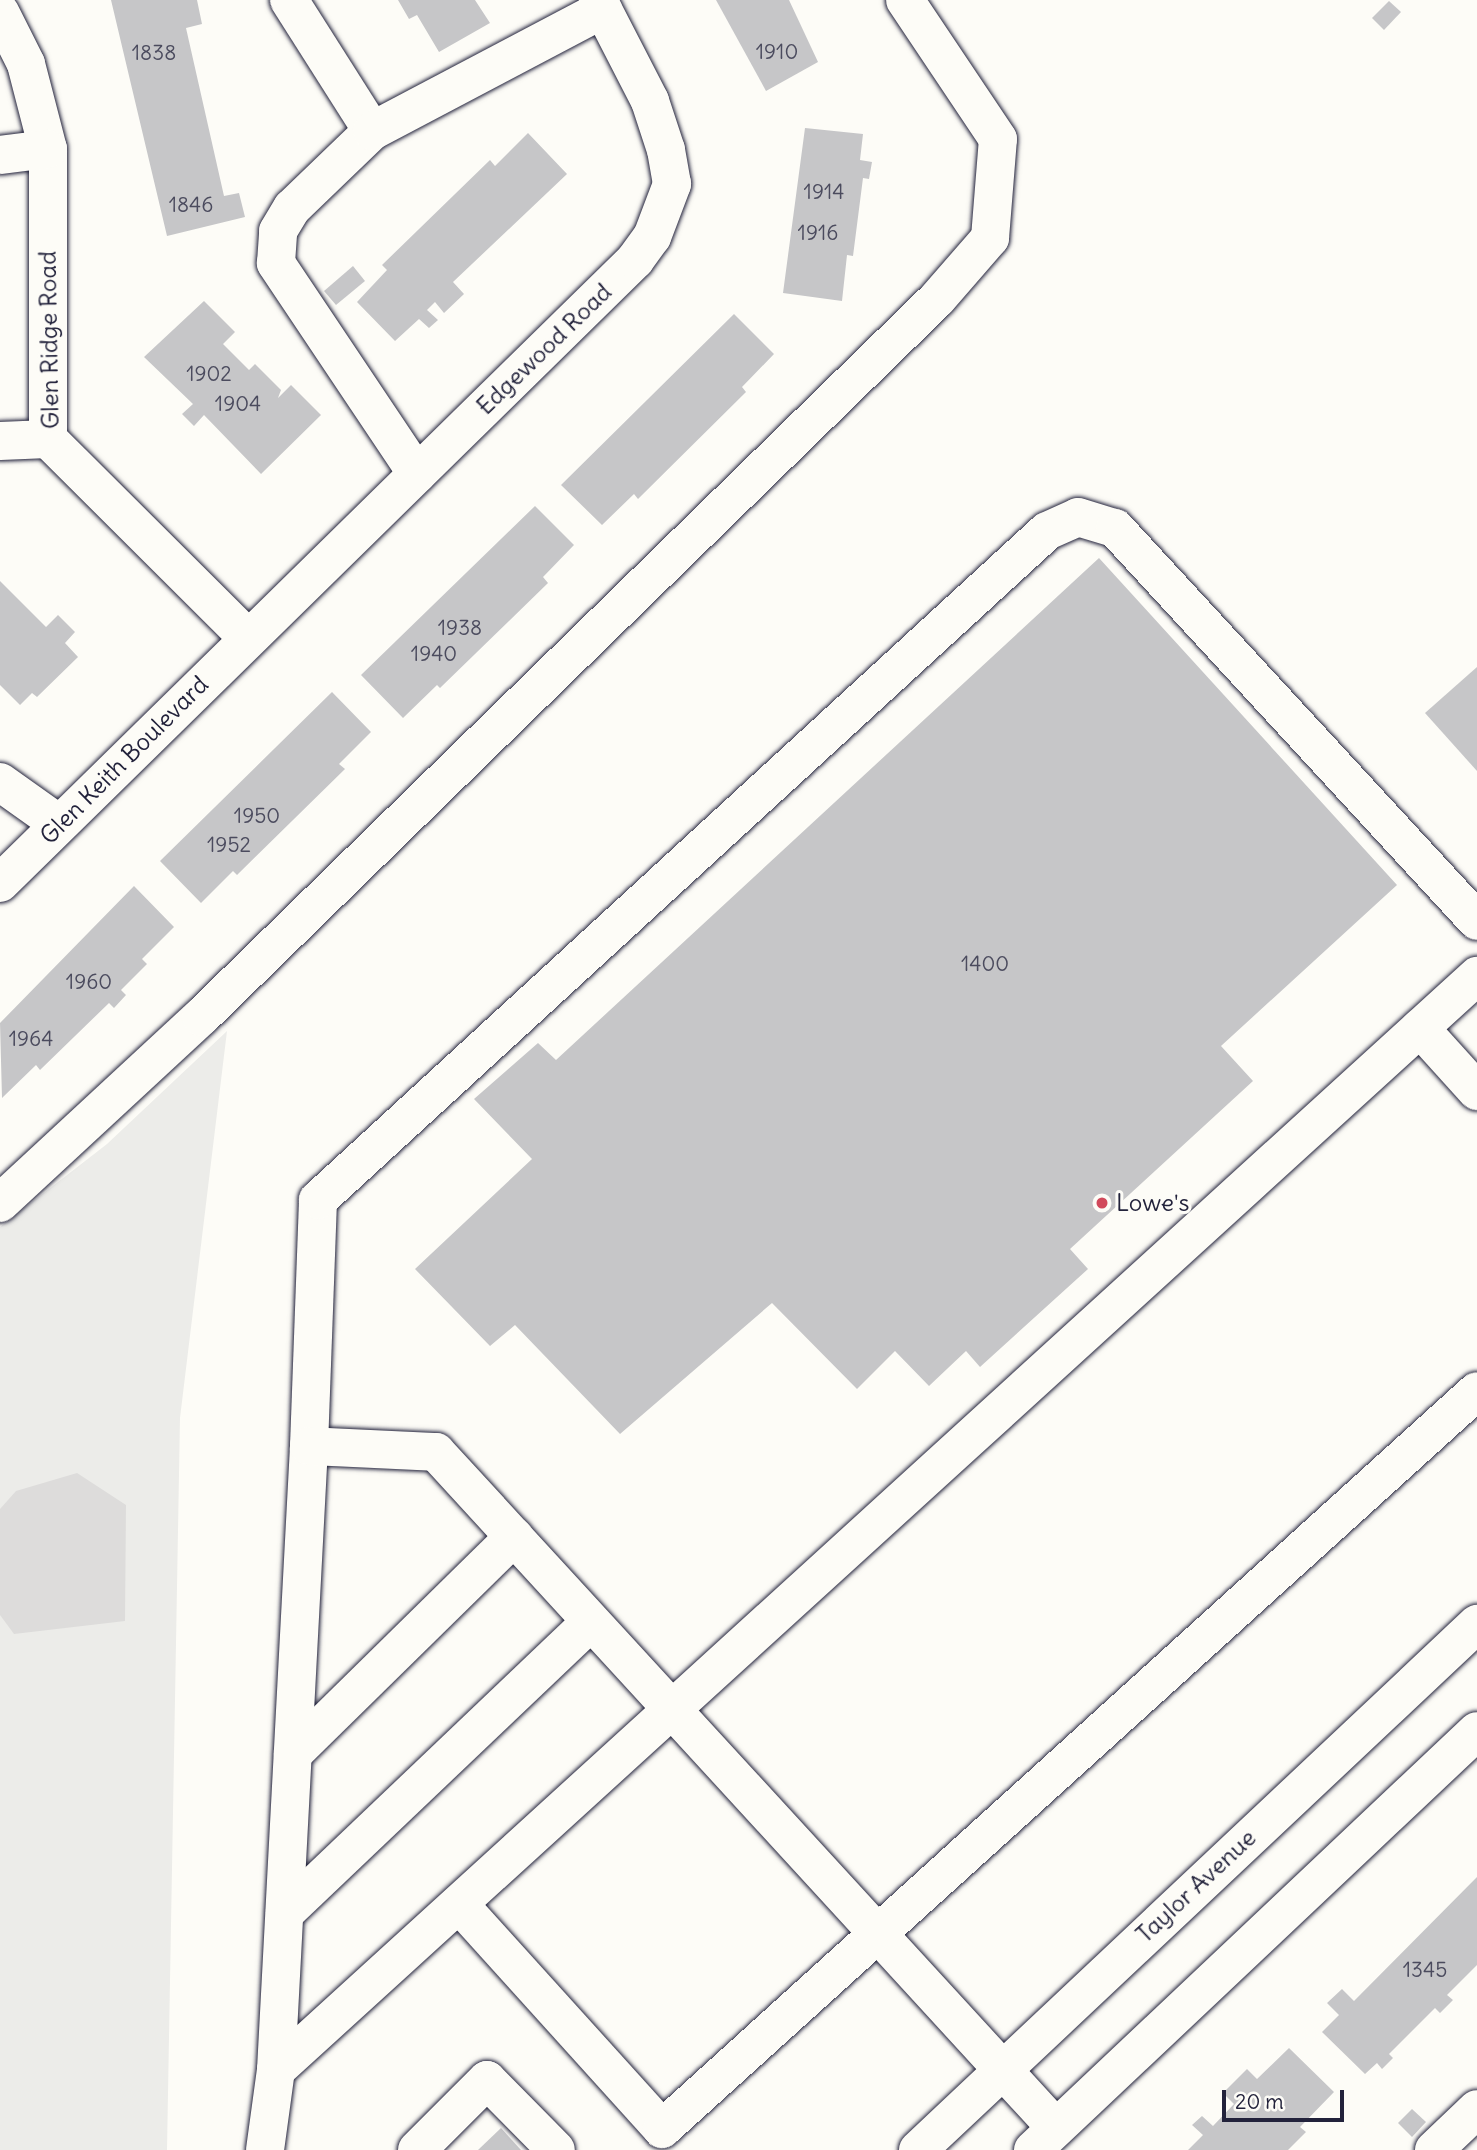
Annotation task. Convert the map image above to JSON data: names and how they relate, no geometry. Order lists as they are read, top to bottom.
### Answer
{
  "streets": {
    "street": [
      "Glen Ridge Road",
      "Edgewood Road",
      "Glen Keith Boulevard",
      "Taylor Avenue"
    ]
  },
  "crossings": [
    ["Glen Ridge Road", "Edgewood Road"],
    ["Glen Ridge Road", "Glen Keith Boulevard"],
    ["Edgewood Road", "Glen Keith Boulevard"]
  ],
  "places": ["Lowe's"],
  "house_numbers": [
    "1910",
    "1838",
    "1914",
    "1846",
    "1916",
    "1902",
    "1904",
    "1938",
    "1940",
    "1950",
    "1952",
    "1400",
    "1960",
    "1964",
    "1345"
  ],
  "scale_bar": "20 m"
}
